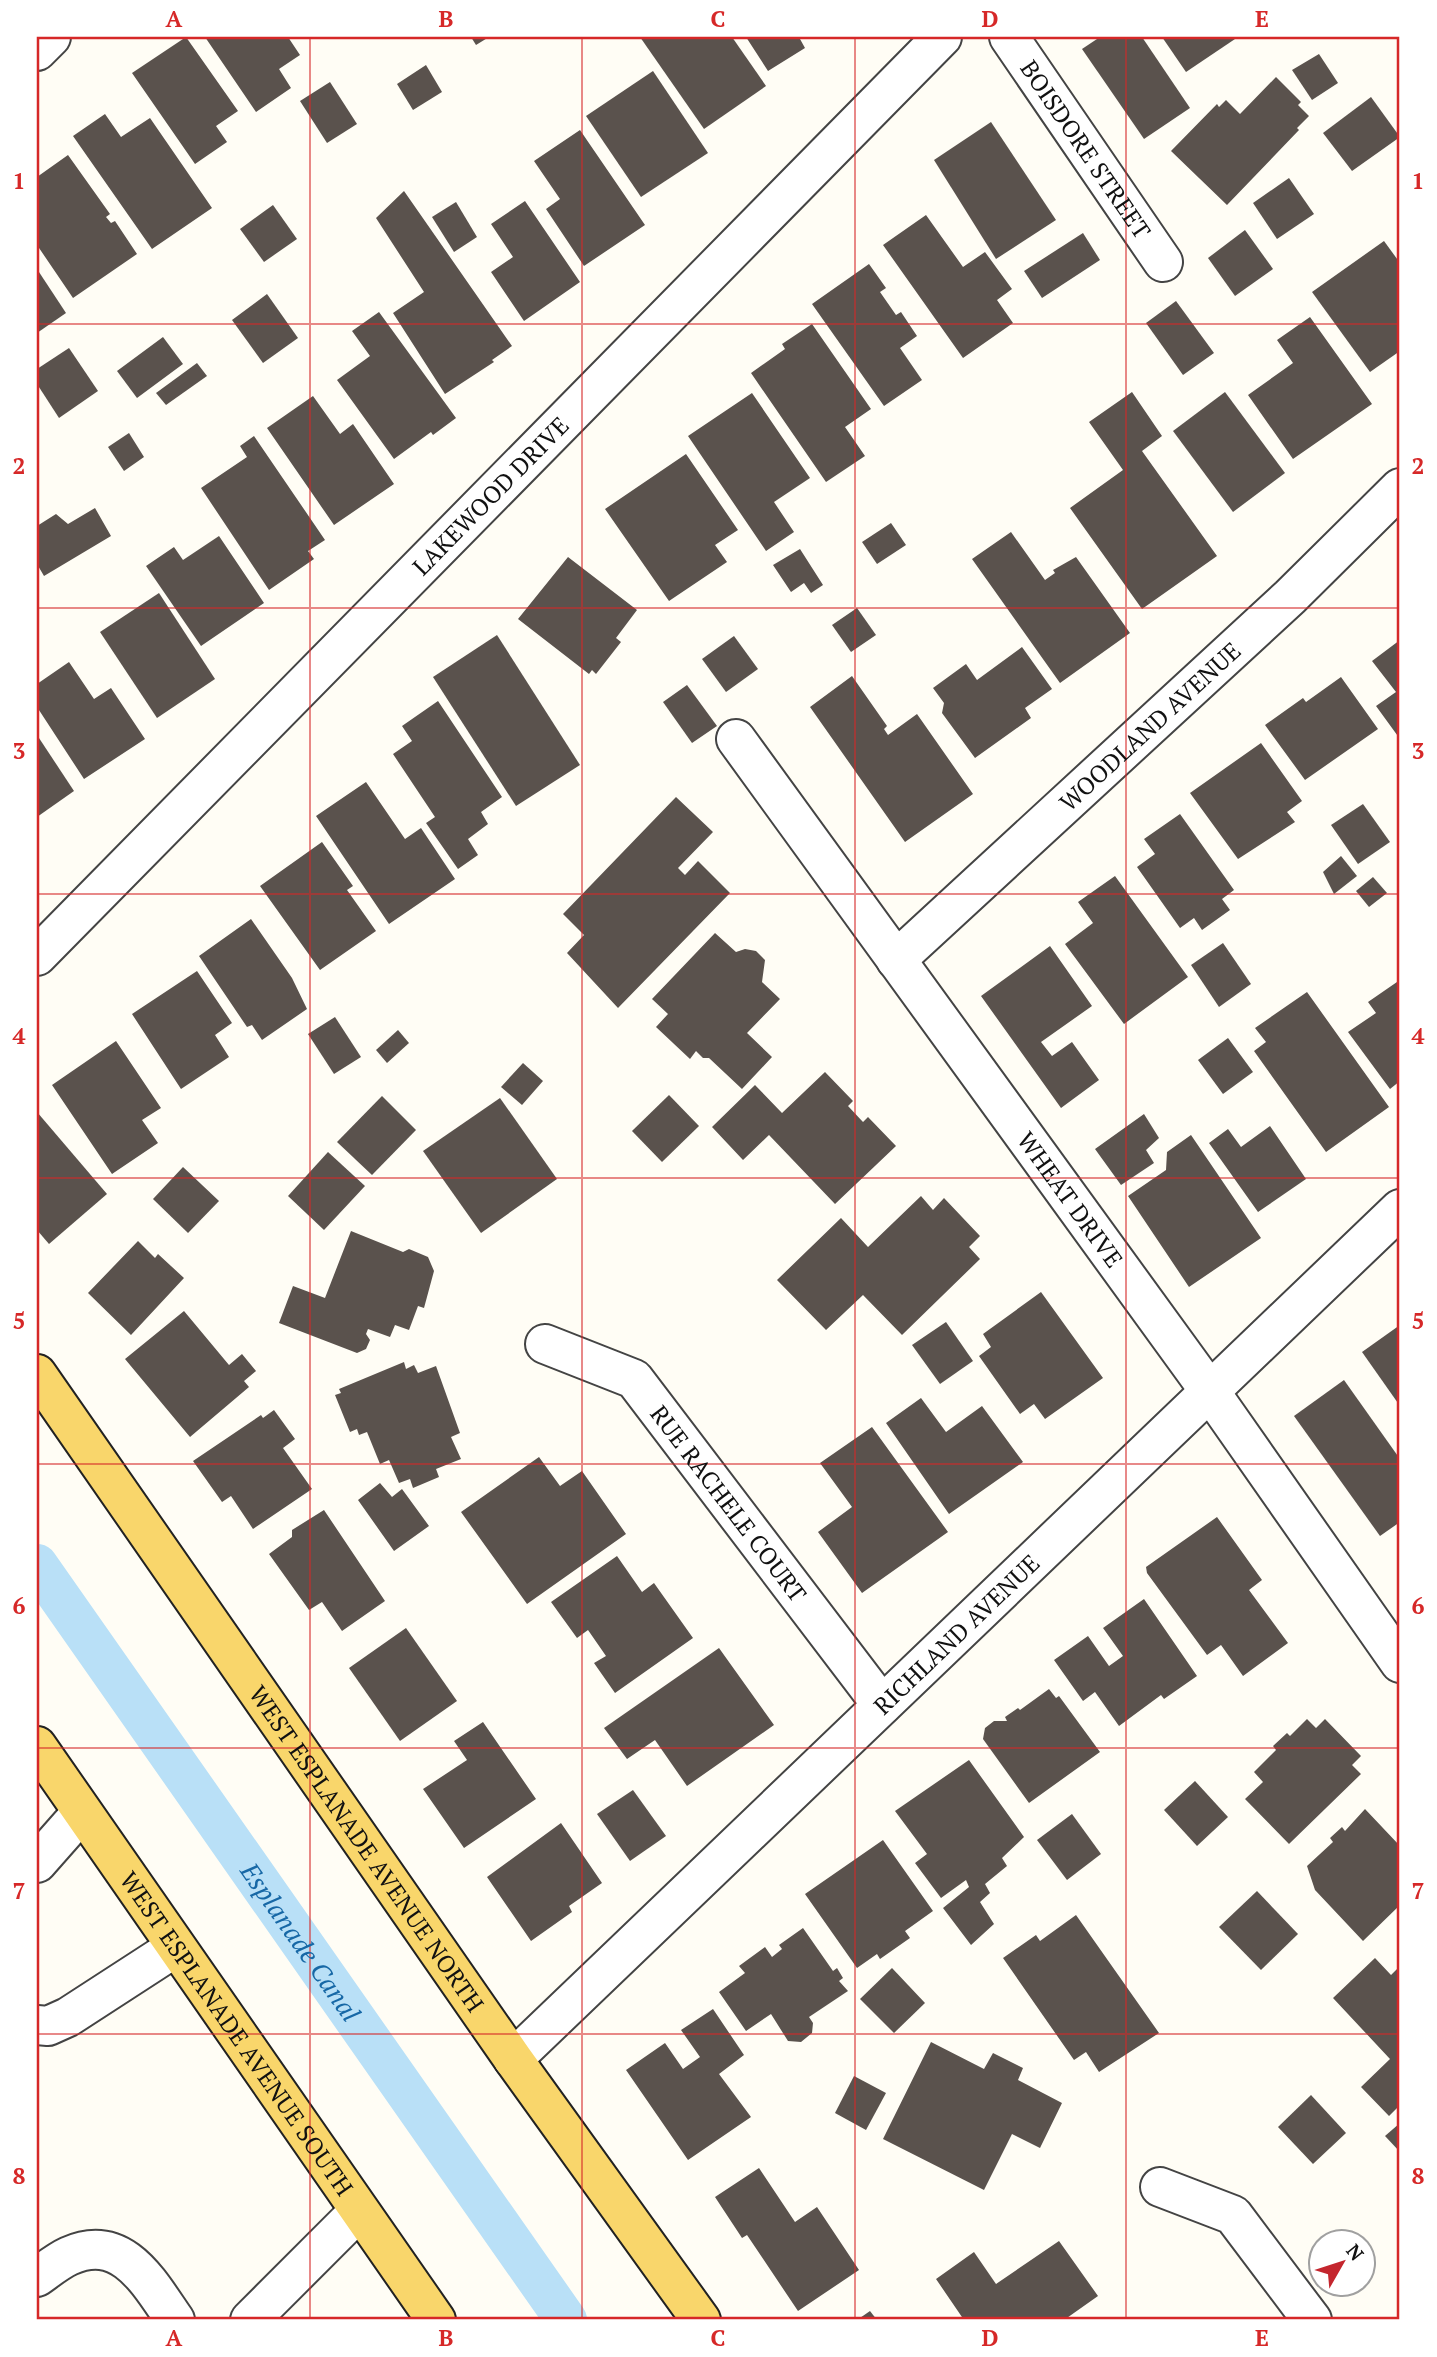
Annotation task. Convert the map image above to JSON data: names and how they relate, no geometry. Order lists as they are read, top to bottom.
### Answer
{
  "streets": {
    "main road": ["WEST ESPLANADE AVENUE NORTH", "WEST ESPLANADE AVENUE SOUTH"],
    "street": [
      "BOISDORE STREET",
      "LAKEWOOD DRIVE",
      "WOODLAND AVENUE",
      "WHEAT DRIVE",
      "RUE RACHELE COURT",
      "RICHLAND AVENUE"
    ]
  },
  "crossings": [
    ["WOODLAND AVENUE", "WHEAT DRIVE"],
    ["WHEAT DRIVE", "RICHLAND AVENUE"],
    ["RUE RACHELE COURT", "RICHLAND AVENUE"],
    ["RICHLAND AVENUE", "WEST ESPLANADE AVENUE NORTH"]
  ],
  "water": ["Esplanade Canal"],
  "north": "top right",
  "grid": {
    "columns": [
      "A",
      "B",
      "C",
      "D",
      "E"
    ],
    "rows": [
      "1",
      "2",
      "3",
      "4",
      "5",
      "6",
      "7",
      "8"
    ]
  }
}
